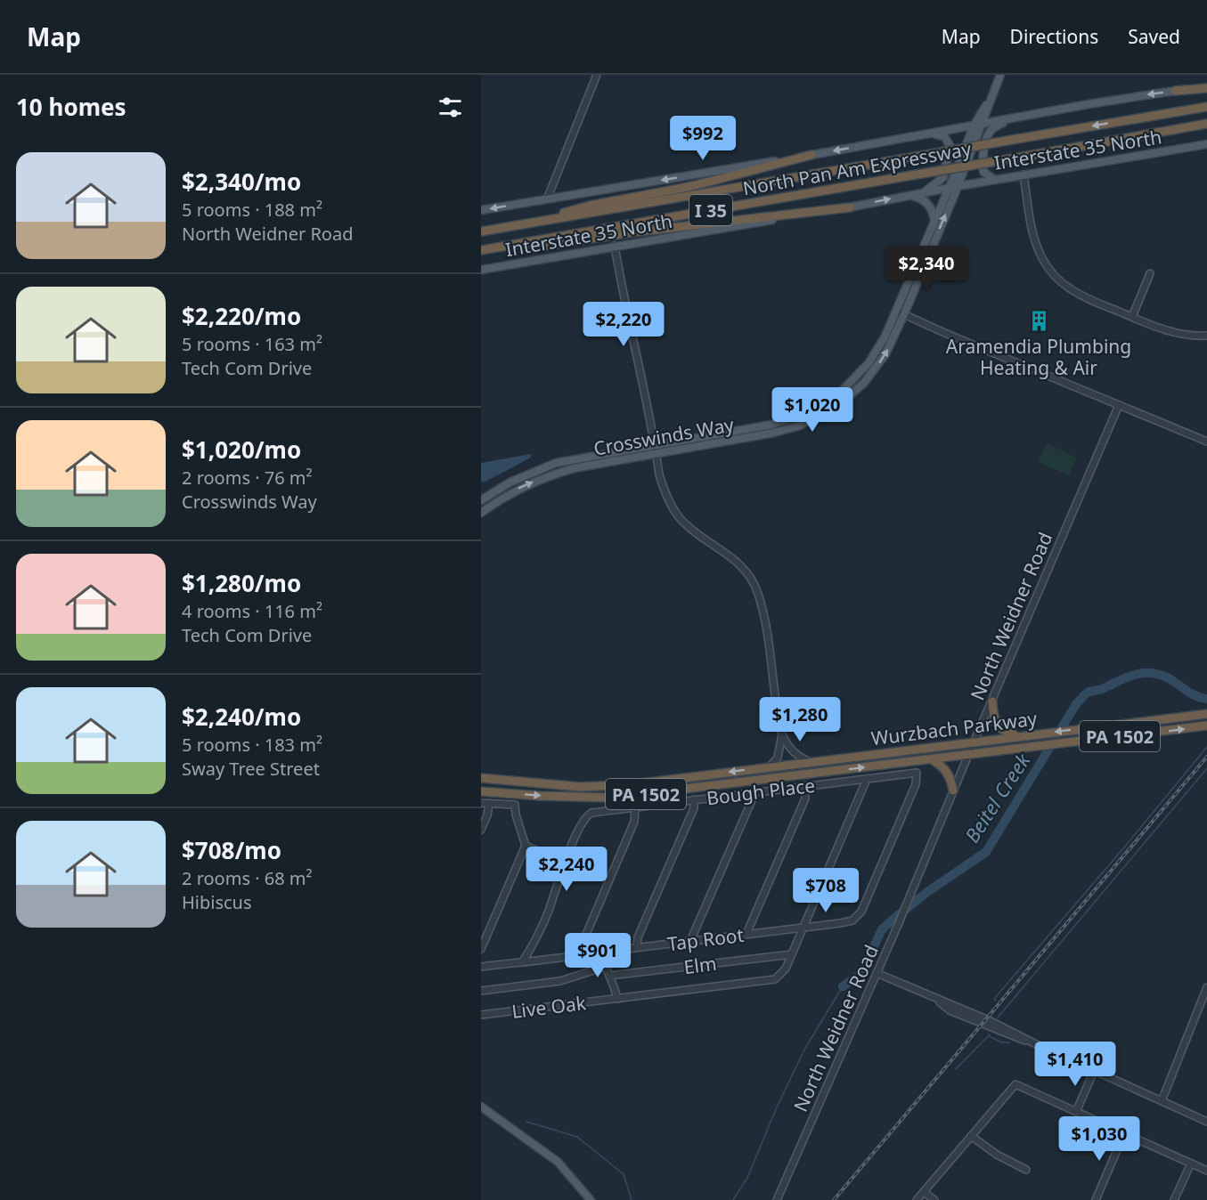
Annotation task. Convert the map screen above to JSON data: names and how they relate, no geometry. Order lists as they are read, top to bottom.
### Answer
{
  "streets": {
    "highway": [
      "North Pan Am Expressway",
      "I 35",
      "Wurzbach Parkway",
      "PA 1502"
    ],
    "main road": ["Interstate 35 North", "Crosswinds Way"],
    "street": [
      "North Weidner Road",
      "Bough Place",
      "Tap Root",
      "Elm",
      "Live Oak"
    ]
  },
  "crossings": [
    ["North Weidner Road", "Wurzbach Parkway"],
    ["Bough Place", "Tap Root"],
    ["Elm", "Live Oak"]
  ],
  "water": ["Beitel Creek"],
  "places": {
    "building": ["Aramendia Plumbing Heating & Air"]
  },
  "page": {
    "header": "Map",
    "nav": ["Map", "Directions", "Saved"],
    "heading": "10 homes",
    "price": [
      "$992",
      "$2,340",
      "$2,220",
      "$1,020",
      "$1,280",
      "$2,240",
      "$708",
      "$901",
      "$1,410",
      "$1,030"
    ],
    "list": [
      {
        "name": "$2,340/mo",
        "note": "5 rooms · 188 m² · North Weidner Road"
      },
      {
        "name": "$2,220/mo",
        "note": "5 rooms · 163 m² · Tech Com Drive"
      },
      {
        "name": "$1,020/mo",
        "note": "2 rooms · 76 m² · Crosswinds Way"
      },
      {
        "name": "$1,280/mo",
        "note": "4 rooms · 116 m² · Tech Com Drive"
      },
      {
        "name": "$2,240/mo",
        "note": "5 rooms · 183 m² · Sway Tree Street"
      },
      {
        "name": "$708/mo",
        "note": "2 rooms · 68 m² · Hibiscus"
      }
    ]
  }
}
